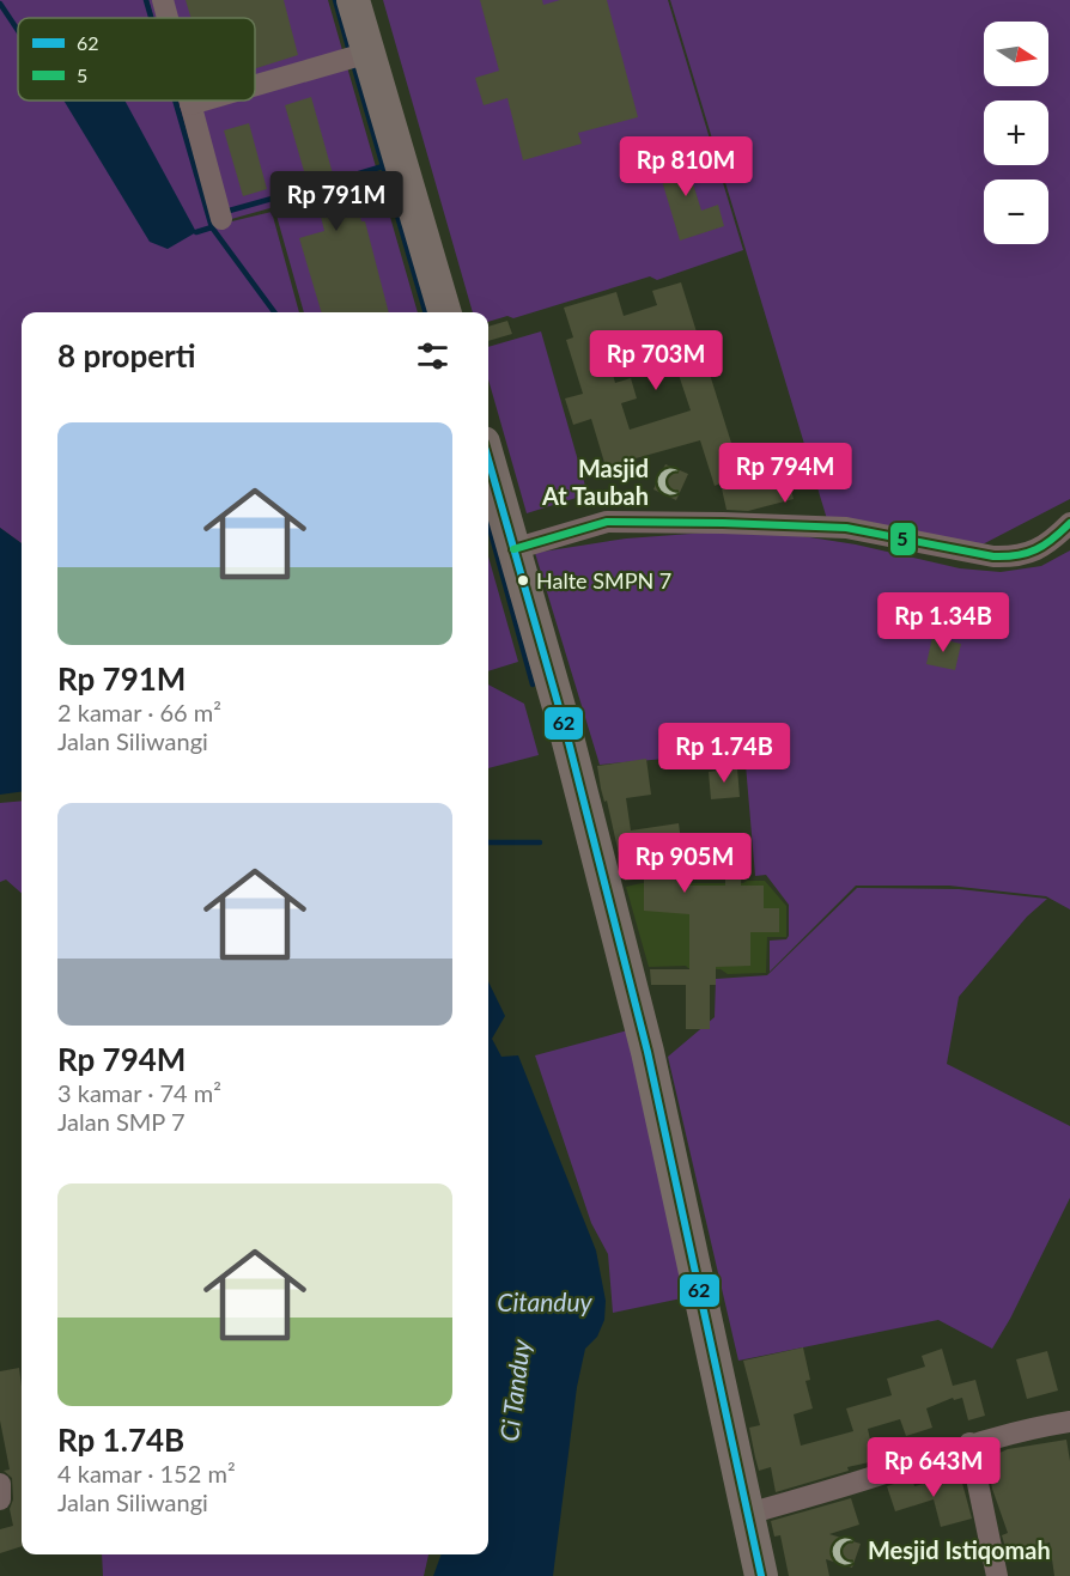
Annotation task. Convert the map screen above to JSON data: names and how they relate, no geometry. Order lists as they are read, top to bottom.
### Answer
{
  "water": ["Citanduy", "Ci Tanduy"],
  "places": {
    "mosque": ["Masjid At Taubah", "Mesjid Istiqomah"],
    "other": ["Halte SMPN 7"]
  },
  "lines": ["transit line 62", "transit line 5"],
  "legend": ["62", "5"],
  "north": "right",
  "page": {
    "map_buttons": ["+", "−"],
    "price": [
      "Rp 810M",
      "Rp 791M",
      "Rp 703M",
      "Rp 794M",
      "Rp 1.34B",
      "Rp 1.74B",
      "Rp 905M",
      "Rp 643M"
    ],
    "heading": "8 properti",
    "list": [
      {
        "name": "Rp 791M",
        "note": "2 kamar · 66 m² · Jalan Siliwangi"
      },
      {
        "name": "Rp 794M",
        "note": "3 kamar · 74 m² · Jalan SMP 7"
      },
      {
        "name": "Rp 1.74B",
        "note": "4 kamar · 152 m² · Jalan Siliwangi"
      }
    ]
  }
}
